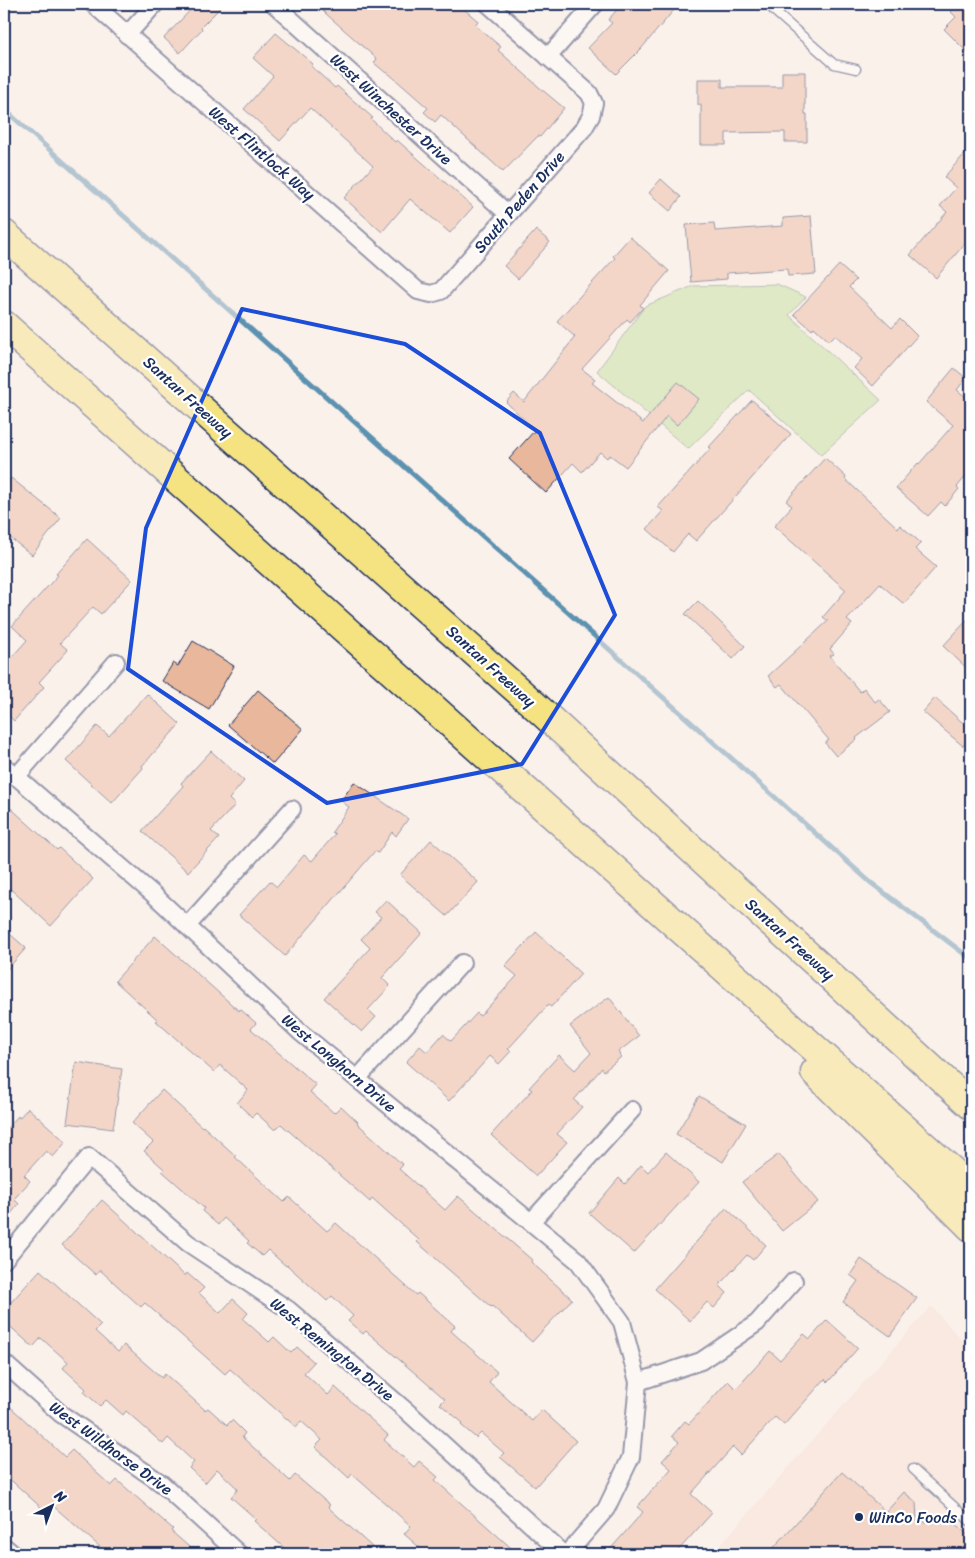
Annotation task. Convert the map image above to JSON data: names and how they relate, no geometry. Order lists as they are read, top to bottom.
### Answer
{
  "streets": {
    "highway": ["Santan Freeway"],
    "street": [
      "West Winchester Drive",
      "West Flintlock Way",
      "South Peden Drive",
      "West Longhorn Drive",
      "West Remington Drive",
      "West Wildhorse Drive"
    ]
  },
  "crossings": [
    ["West Winchester Drive", "South Peden Drive"],
    ["West Flintlock Way", "South Peden Drive"]
  ],
  "places": ["WinCo Foods"],
  "north": "top right"
}
